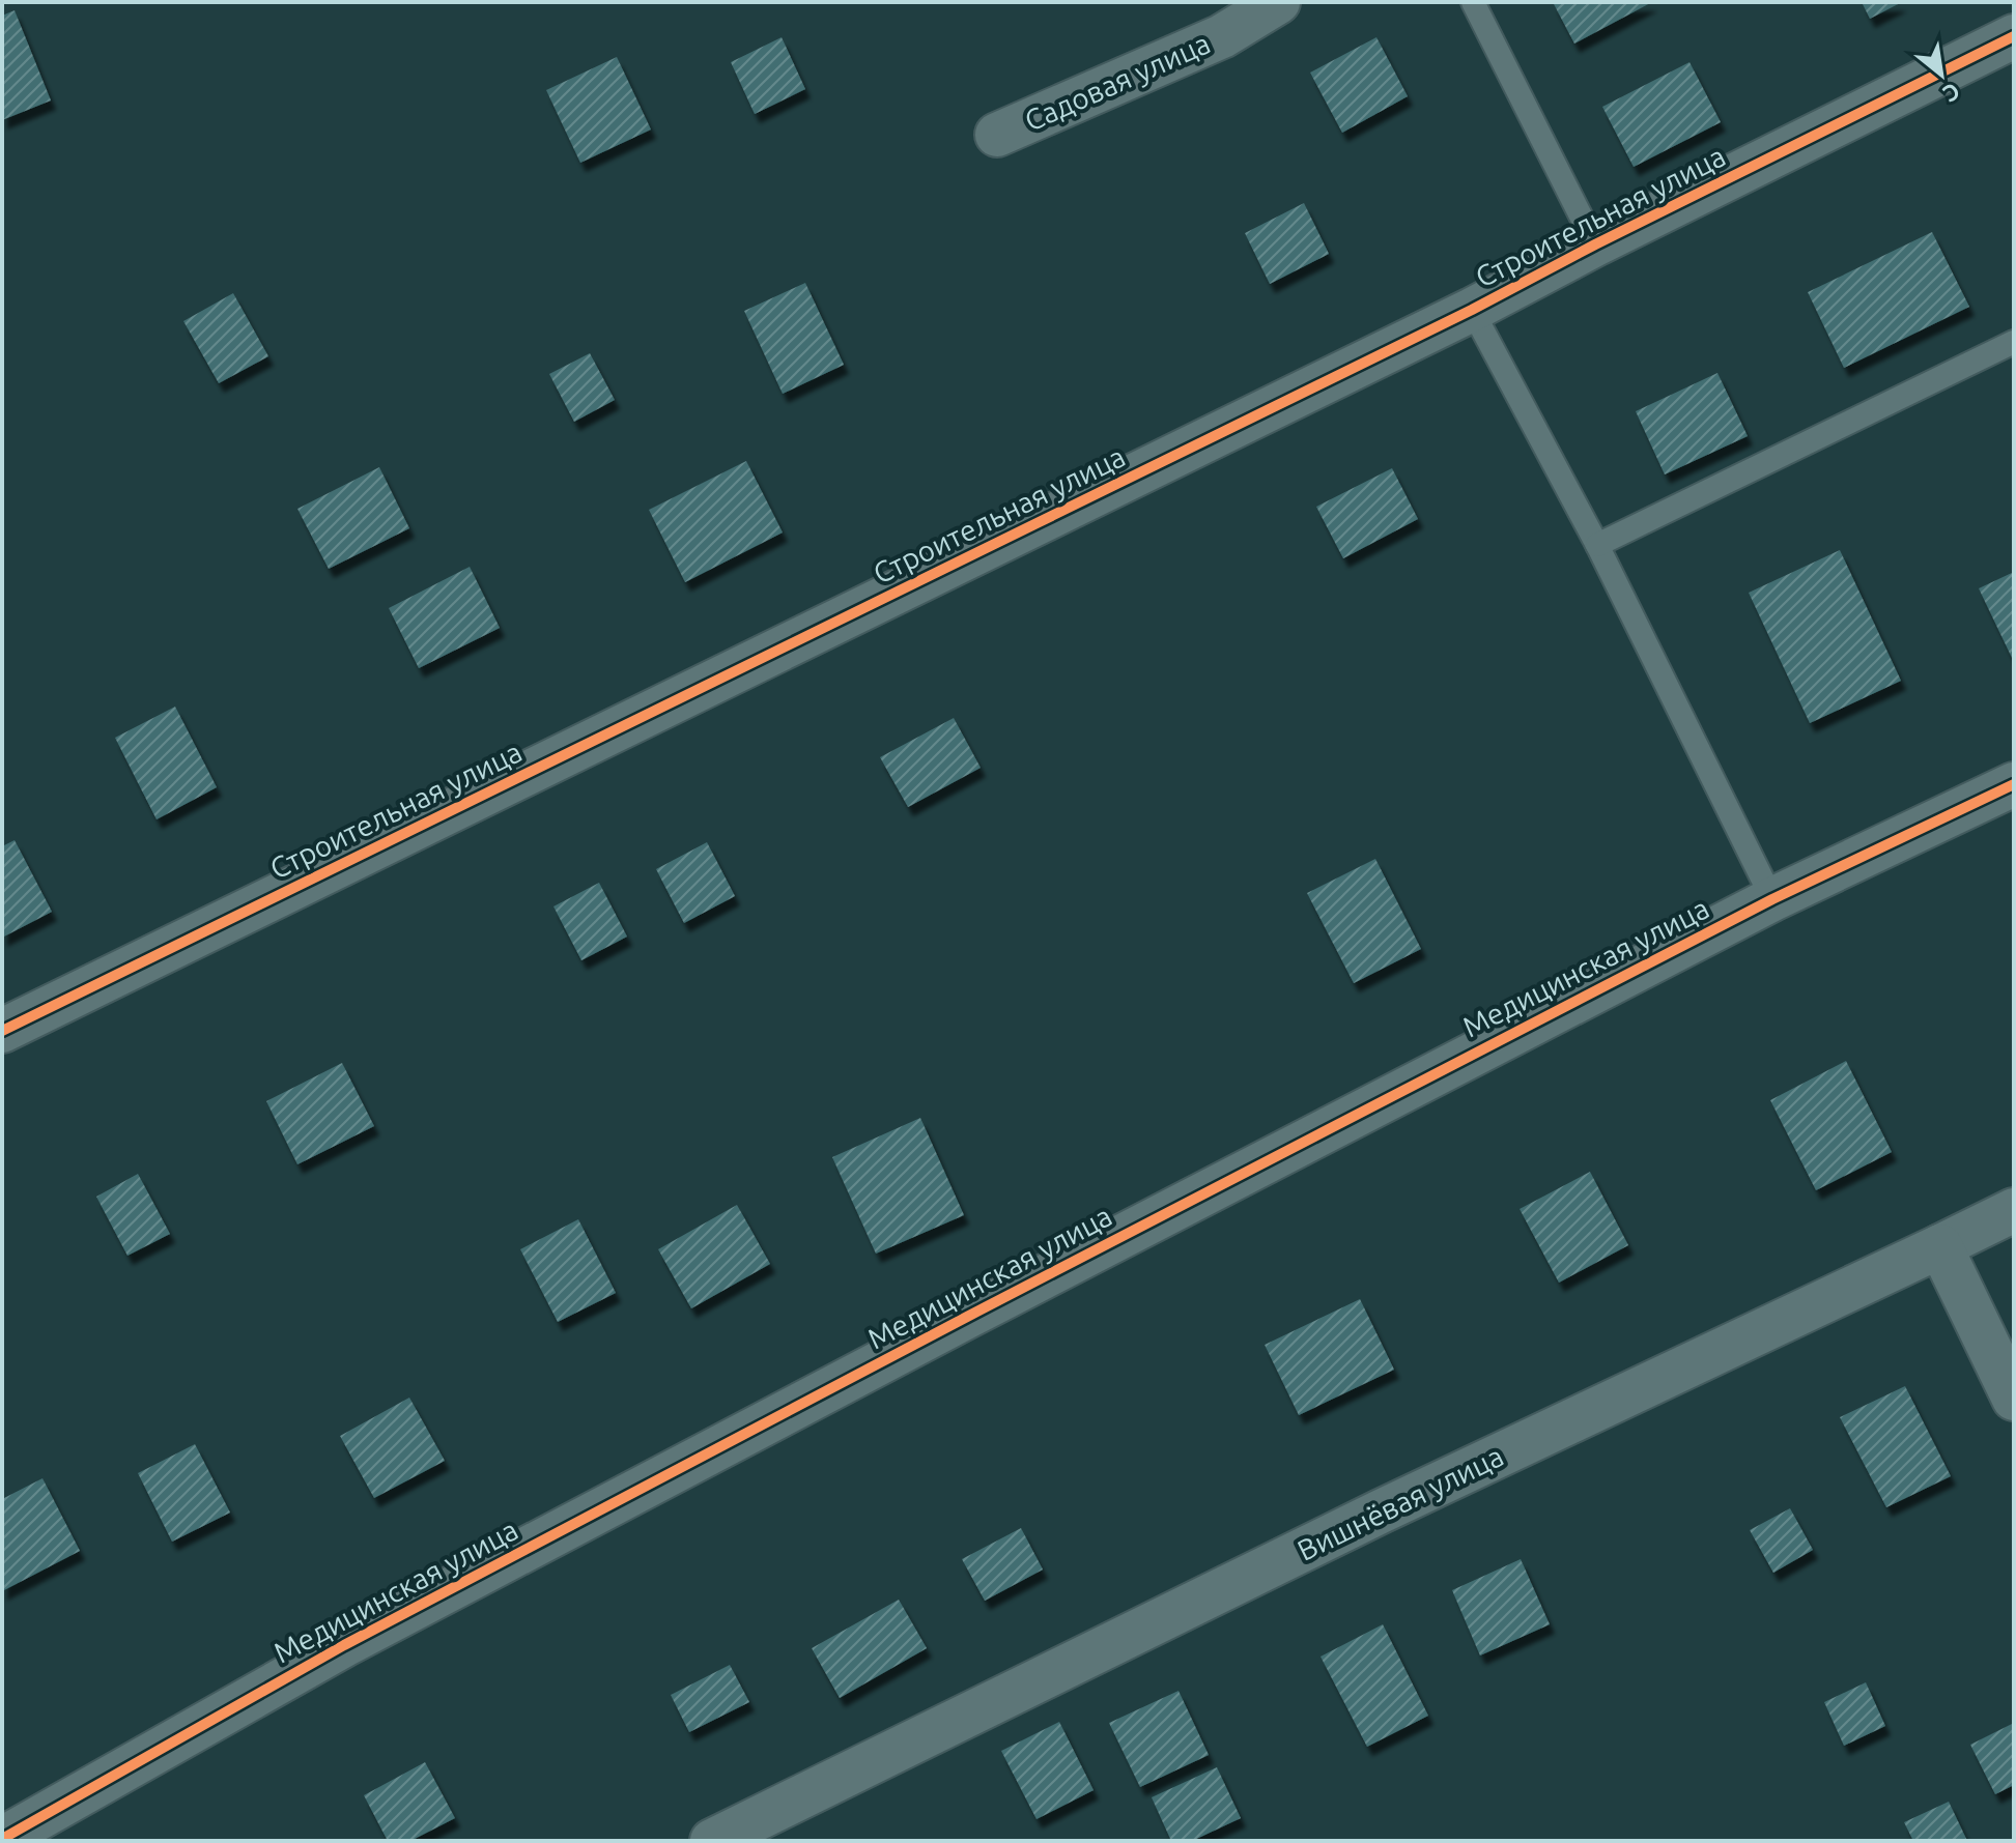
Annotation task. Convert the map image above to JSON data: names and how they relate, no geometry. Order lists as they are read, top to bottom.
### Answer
{
  "streets": {
    "street": [
      "Садовая улица",
      "Строительная улица",
      "Медицинская улица",
      "Вишнёвая улица"
    ]
  },
  "north": "bottom right"
}
